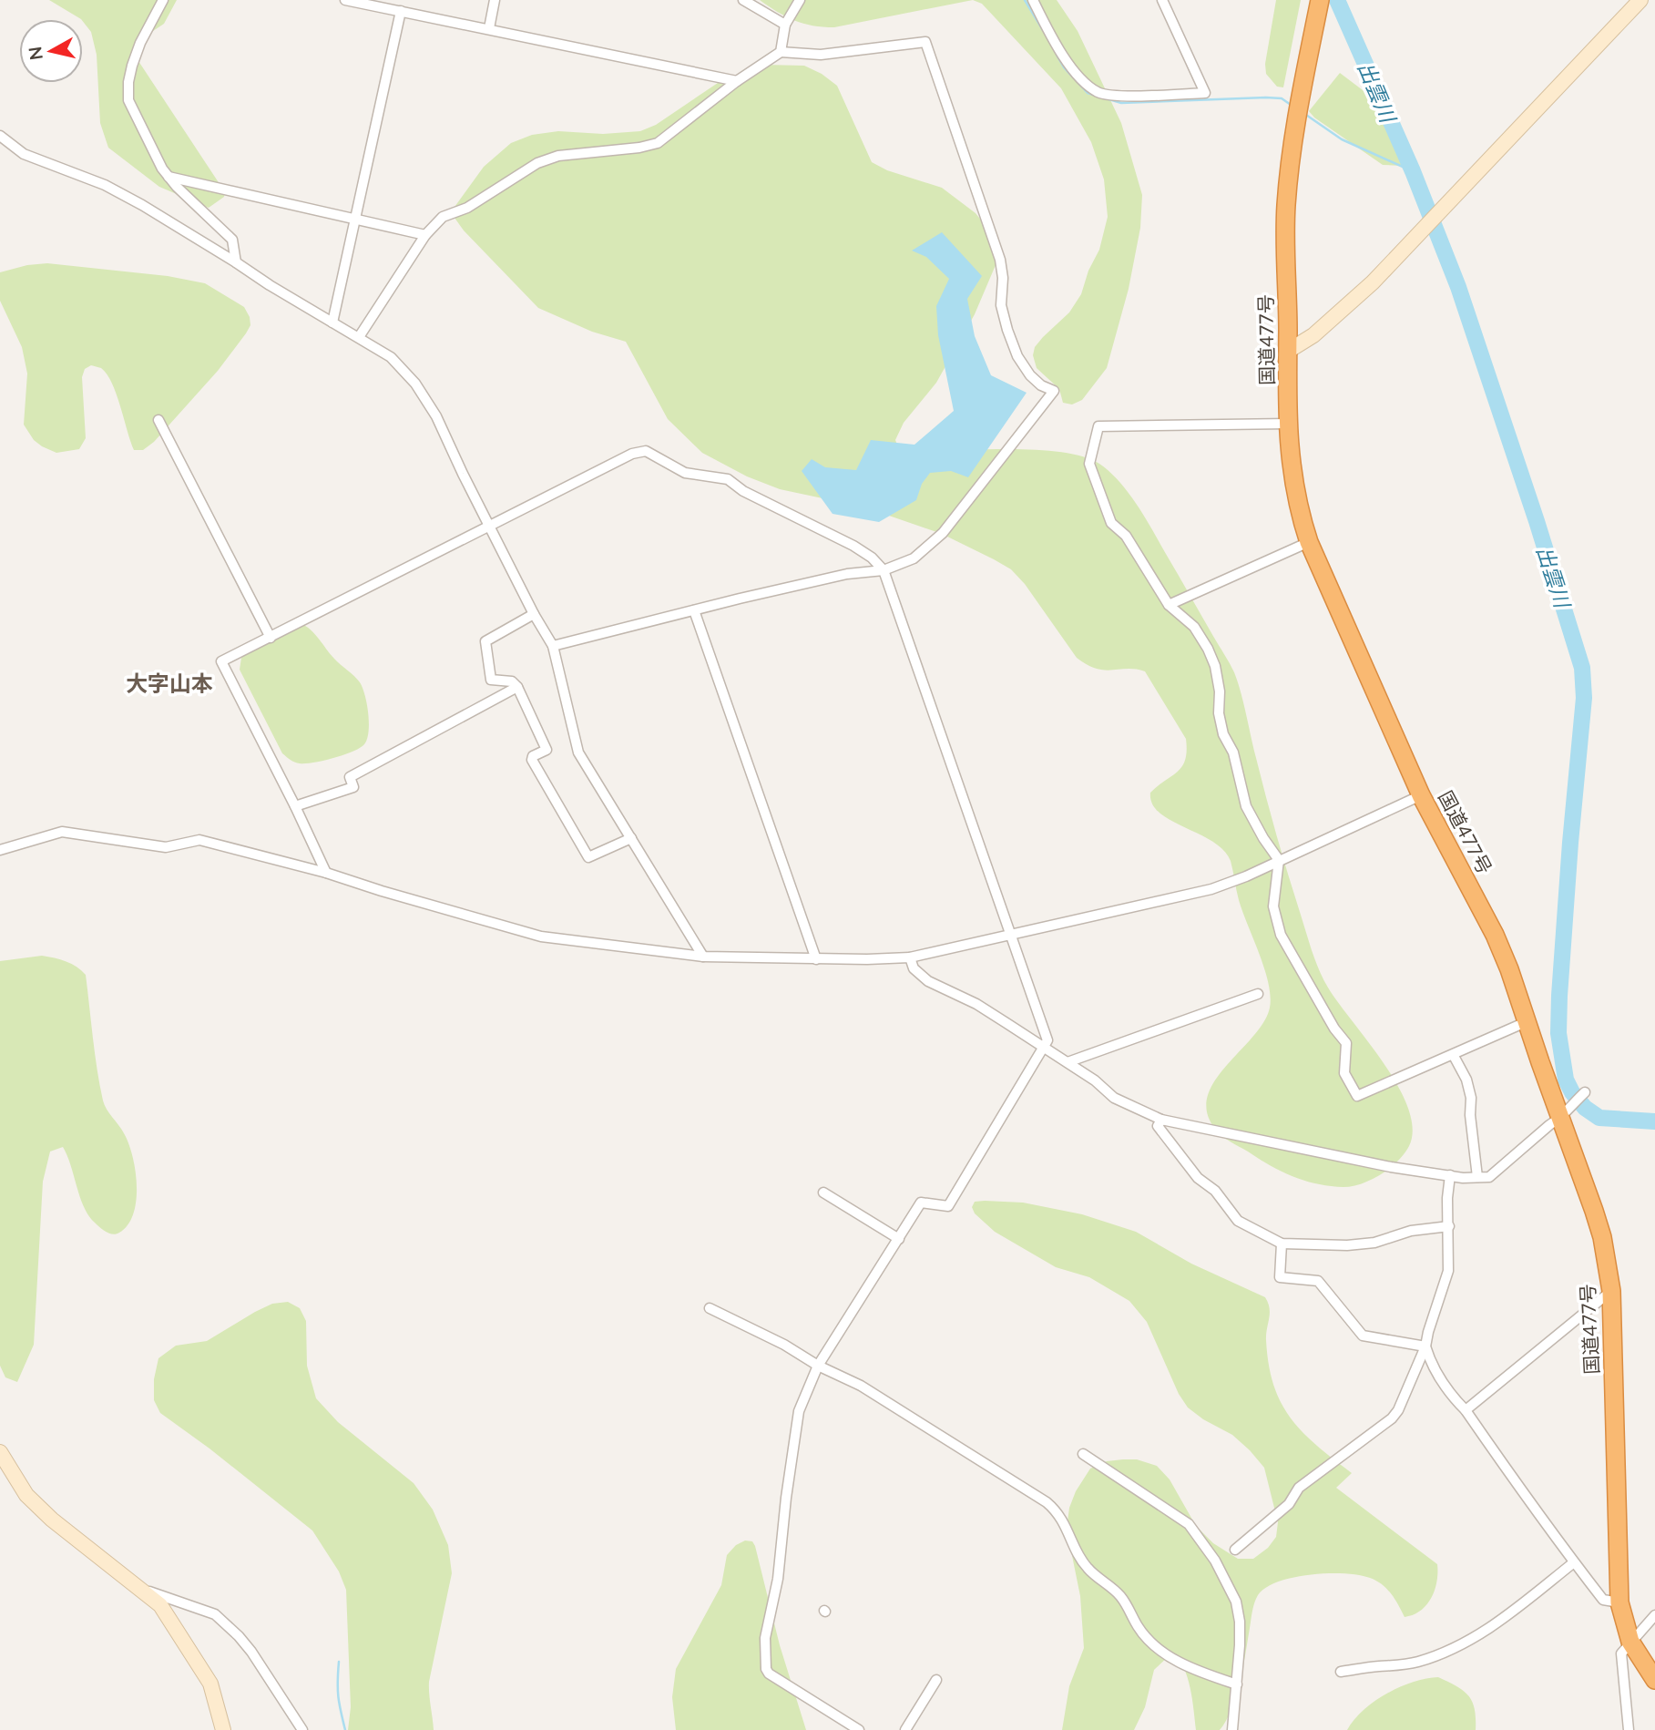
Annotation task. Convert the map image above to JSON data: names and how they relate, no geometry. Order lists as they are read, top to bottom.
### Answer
{
  "streets": {
    "highway": ["国道477号"]
  },
  "districts": ["大字山本"],
  "water": ["出雲川"],
  "north": "left"
}
